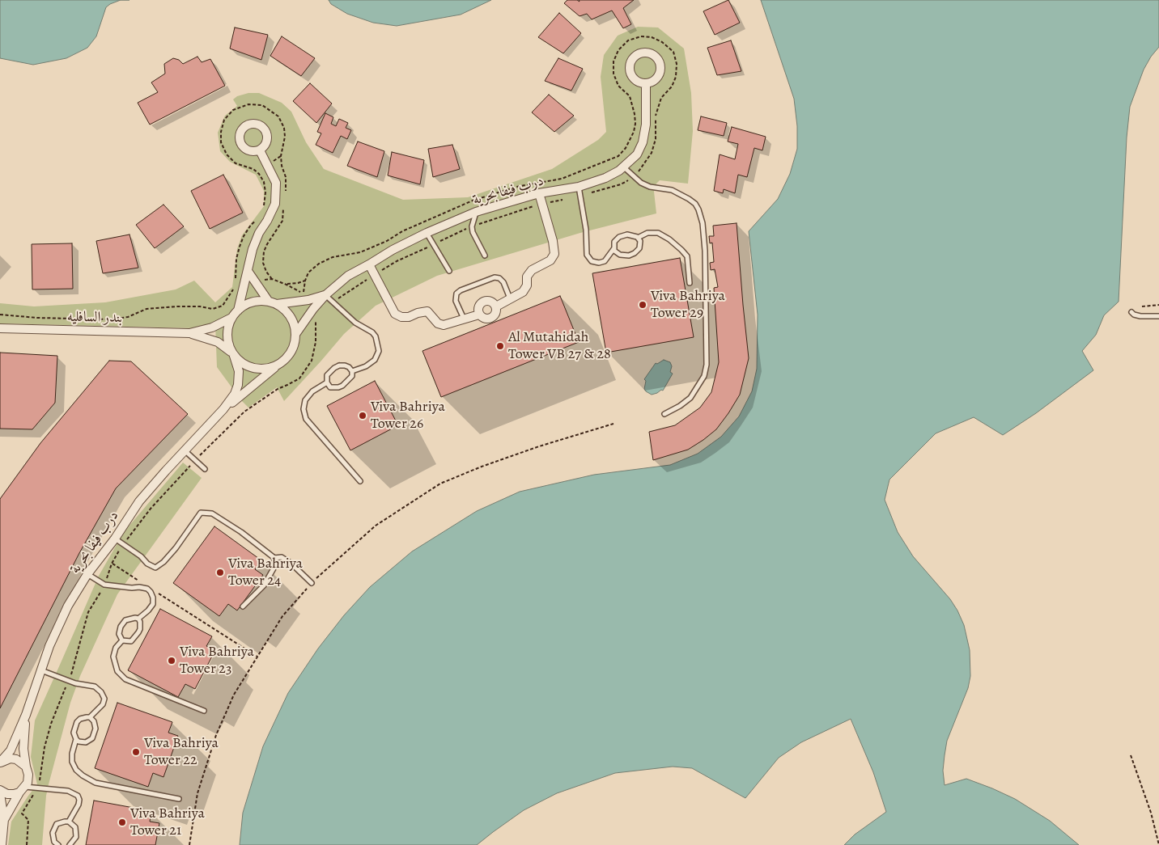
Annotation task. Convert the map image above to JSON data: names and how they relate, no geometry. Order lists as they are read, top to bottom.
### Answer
{
  "streets": {
    "street": ["درب فيفا بحرية", "بندر السافليه"]
  },
  "crossings": [
    ["درب فيفا بحرية", "بندر السافليه"]
  ],
  "places": [
    "Viva Bahriya Tower 29",
    "Al Mutahidah Tower VB 27 & 28",
    "Viva Bahriya Tower 26",
    "Viva Bahriya Tower 24",
    "Viva Bahriya Tower 23",
    "Viva Bahriya Tower 22",
    "Viva Bahriya Tower 21"
  ]
}
